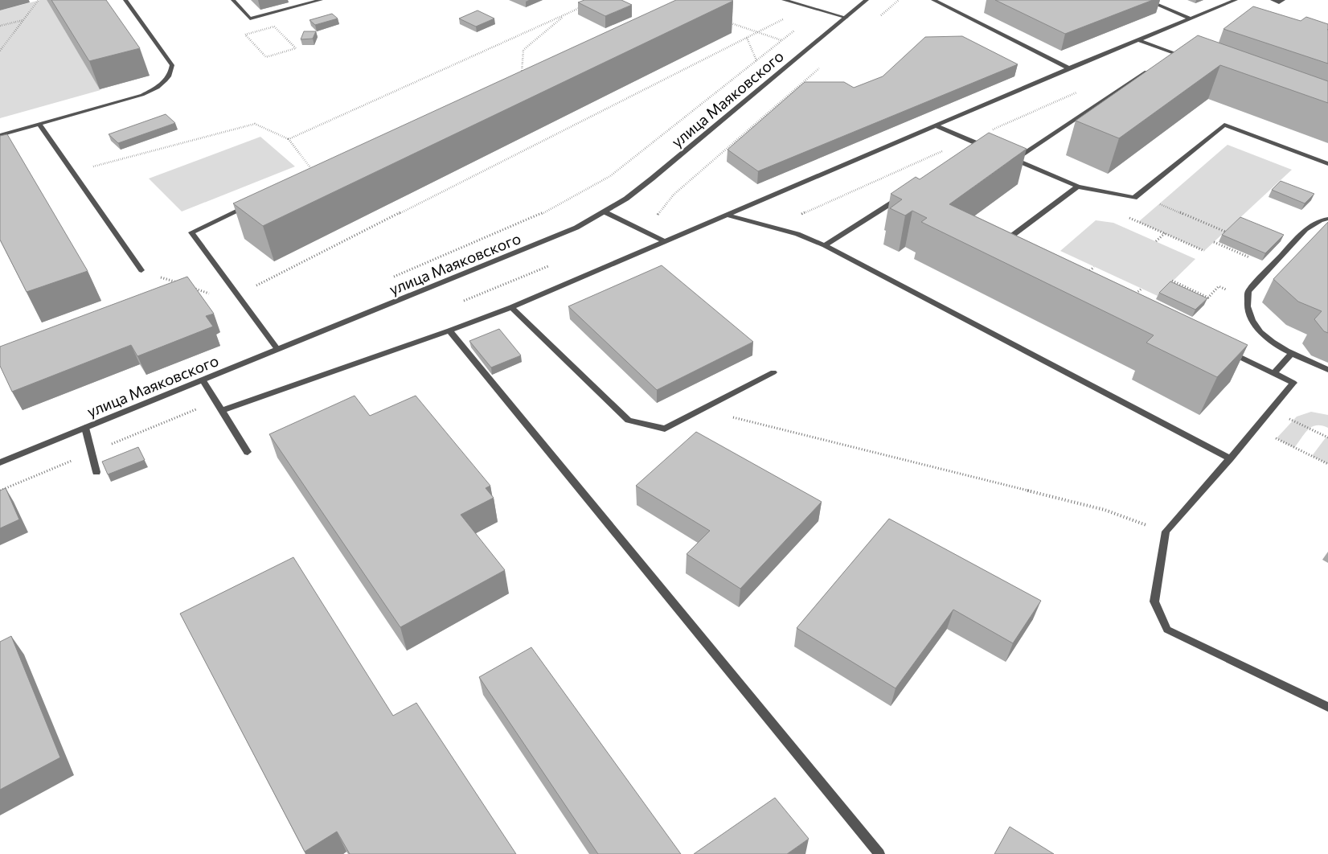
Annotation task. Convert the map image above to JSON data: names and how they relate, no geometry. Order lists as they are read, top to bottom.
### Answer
{
  "streets": {
    "street": ["улица Маяковского"]
  }
}
